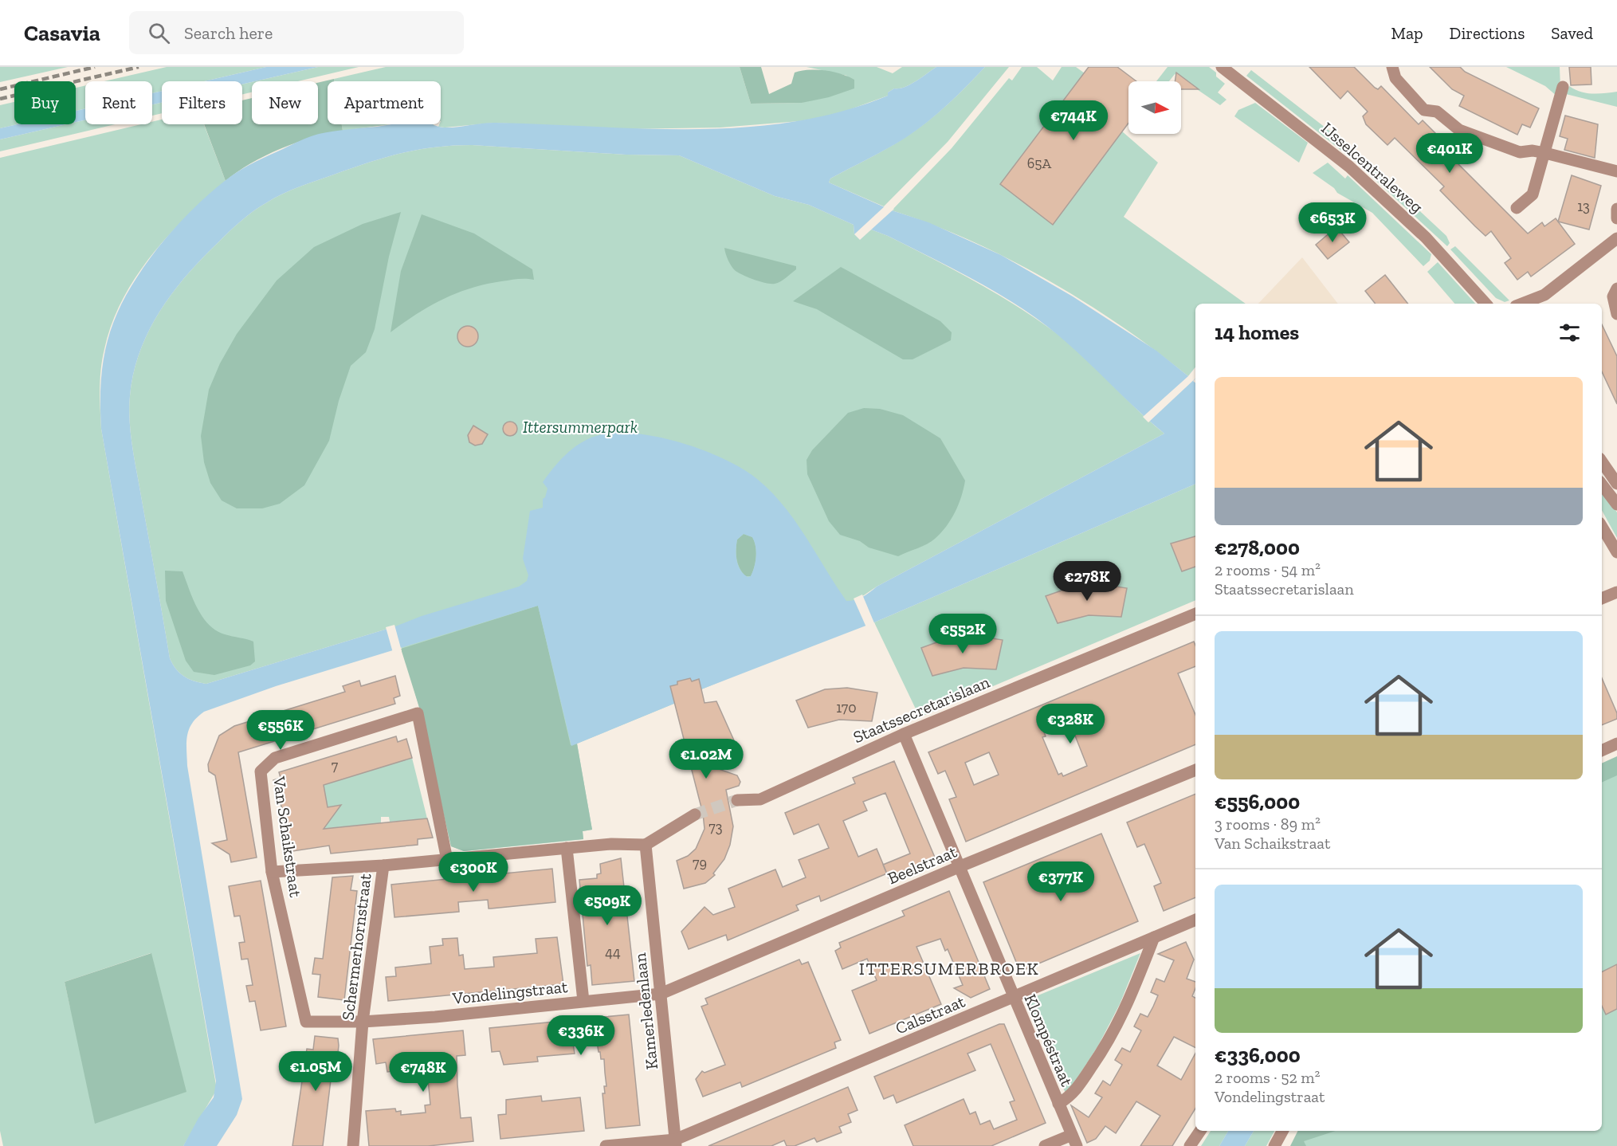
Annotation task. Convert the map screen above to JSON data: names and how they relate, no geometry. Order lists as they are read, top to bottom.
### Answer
{
  "streets": {
    "street": [
      "IJsselcentraleweg",
      "Staatssecretarislaan",
      "Van Schaikstraat",
      "Beelstraat",
      "Schermerhornstraat",
      "Vondelingstraat",
      "Kamerledenlaan",
      "Calsstraat",
      "Klompéstraat"
    ]
  },
  "crossings": [
    ["Staatssecretarislaan", "Klompéstraat"],
    ["Van Schaikstraat", "Schermerhornstraat"],
    ["Van Schaikstraat", "Vondelingstraat"],
    ["Beelstraat", "Vondelingstraat"],
    ["Beelstraat", "Kamerledenlaan"],
    ["Beelstraat", "Klompéstraat"],
    ["Schermerhornstraat", "Vondelingstraat"],
    ["Schermerhornstraat", "Kamerledenlaan"],
    ["Vondelingstraat", "Kamerledenlaan"],
    ["Kamerledenlaan", "Calsstraat"],
    ["Calsstraat", "Klompéstraat"]
  ],
  "districts": ["ITTERSUMERBROEK"],
  "parks": ["Ittersummerpark"],
  "house_numbers": [
    "65A",
    "13",
    "170",
    "7",
    "73",
    "79",
    "44"
  ],
  "north": "right",
  "page": {
    "header": "Casavia",
    "search": "Search here",
    "nav": ["Map", "Directions", "Saved"],
    "chip": [
      "Buy",
      "Rent",
      "Filters",
      "New",
      "Apartment"
    ],
    "price": [
      "€744K",
      "€401K",
      "€653K",
      "€278K",
      "€552K",
      "€328K",
      "€556K",
      "€1.02M",
      "€300K",
      "€377K",
      "€509K",
      "€336K",
      "€1.05M",
      "€748K"
    ],
    "heading": "14 homes",
    "list": [
      {
        "name": "€278,000",
        "note": "2 rooms · 54 m² · Staatssecretarislaan"
      },
      {
        "name": "€556,000",
        "note": "3 rooms · 89 m² · Van Schaikstraat"
      },
      {
        "name": "€336,000",
        "note": "2 rooms · 52 m² · Vondelingstraat"
      }
    ]
  }
}
